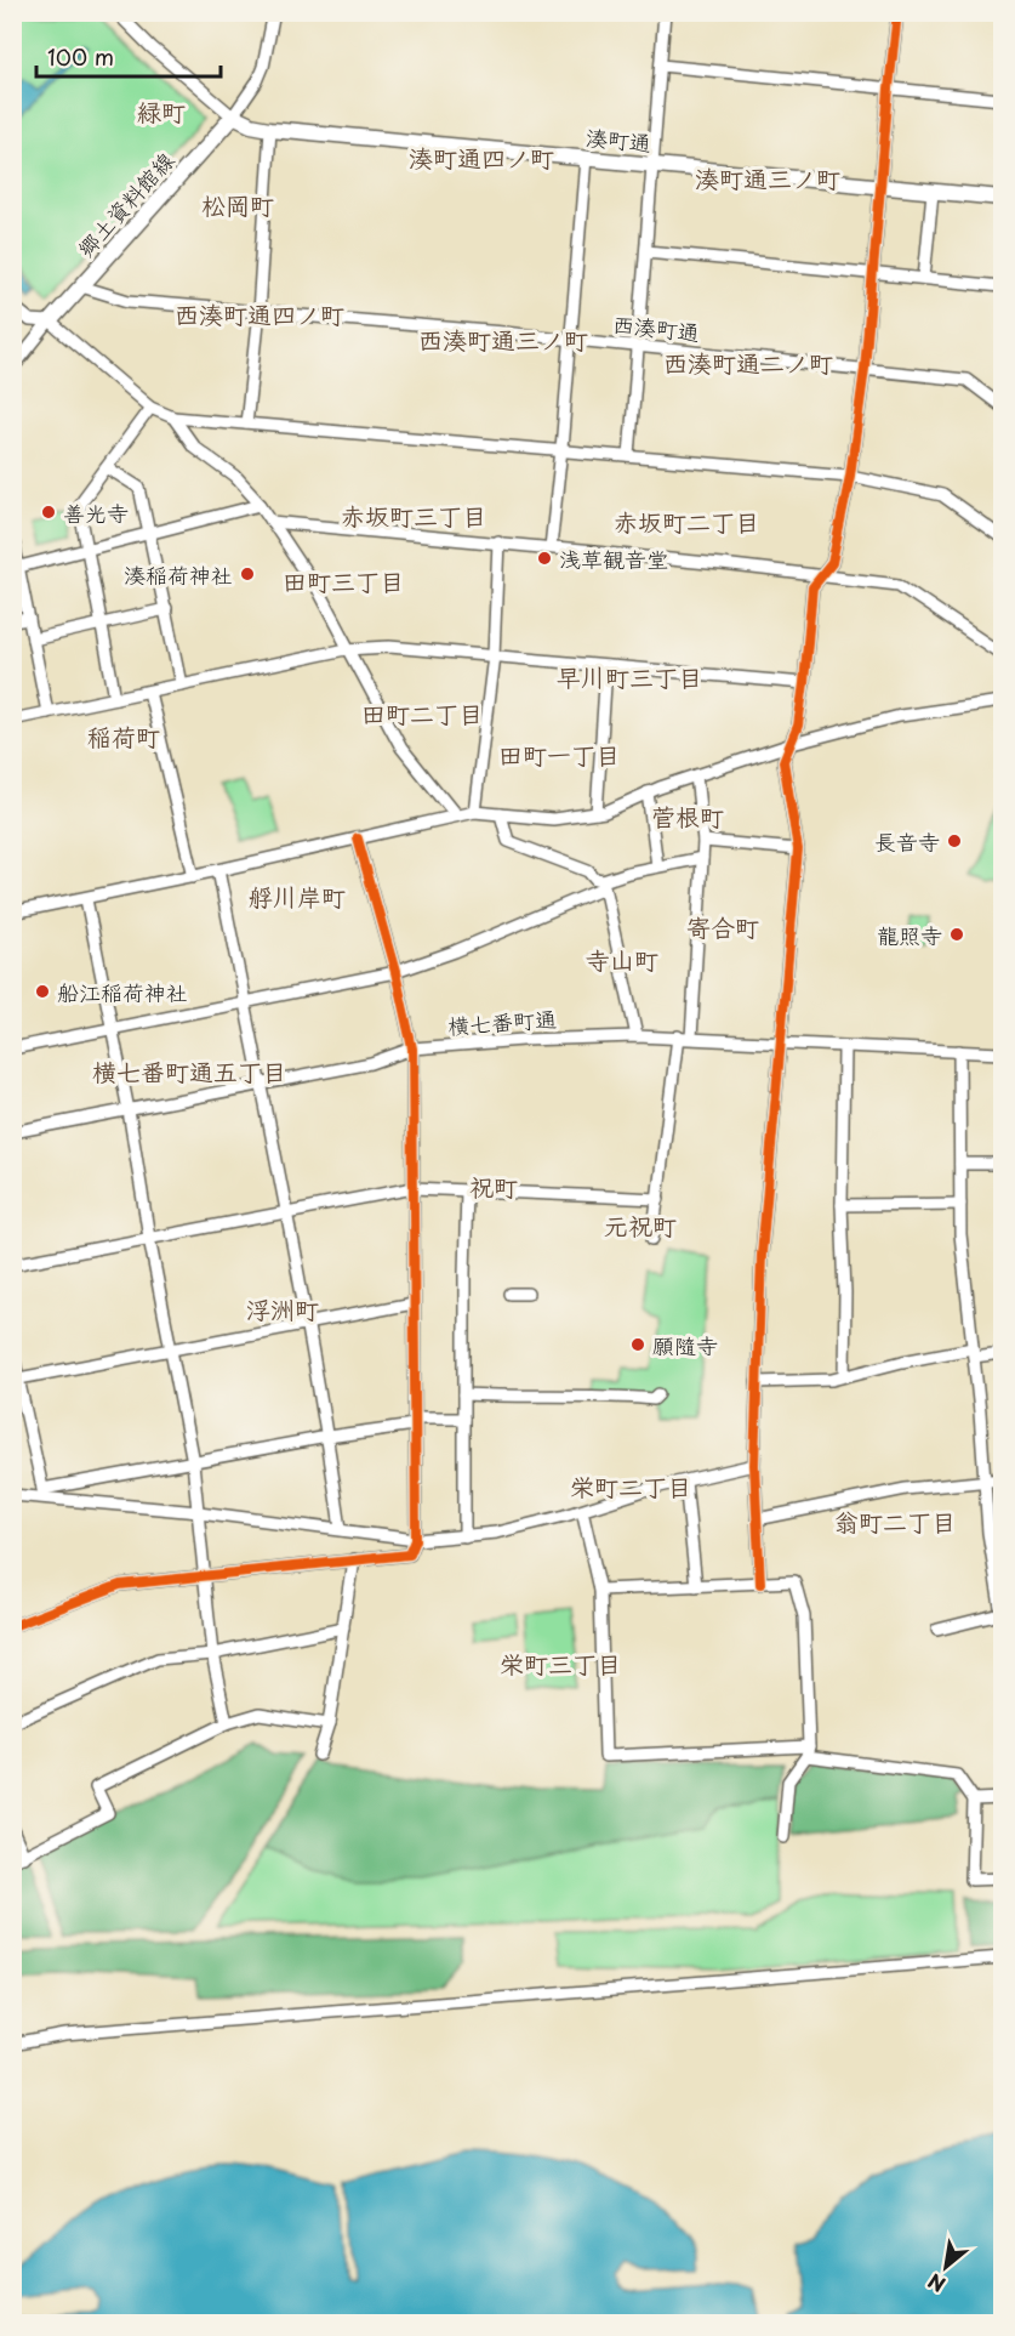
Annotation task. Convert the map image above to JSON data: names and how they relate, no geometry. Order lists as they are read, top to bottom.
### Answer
{
  "streets": {
    "main road": ["湊町通", "郷土資料館線"],
    "street": ["西湊町通", "横七番町通"]
  },
  "crossings": [
    ["湊町通", "郷土資料館線"],
    ["郷土資料館線", "西湊町通"]
  ],
  "districts": [
    "緑町",
    "湊町通四ノ町",
    "湊町通三ノ町",
    "松岡町",
    "西湊町通四ノ町",
    "西湊町通三ノ町",
    "西湊町通二ノ町",
    "赤坂町三丁目",
    "赤坂町二丁目",
    "田町三丁目",
    "早川町三丁目",
    "田町二丁目",
    "稲荷町",
    "田町一丁目",
    "菅根町",
    "艀川岸町",
    "寄合町",
    "寺山町",
    "横七番町通五丁目",
    "祝町",
    "元祝町",
    "浮洲町",
    "栄町二丁目",
    "翁町二丁目",
    "栄町三丁目"
  ],
  "places": [
    "善光寺",
    "浅草観音堂",
    "湊稲荷神社",
    "長音寺",
    "龍照寺",
    "船江稲荷神社",
    "願隨寺"
  ],
  "scale_bar": "100 m",
  "north": "bottom left"
}
